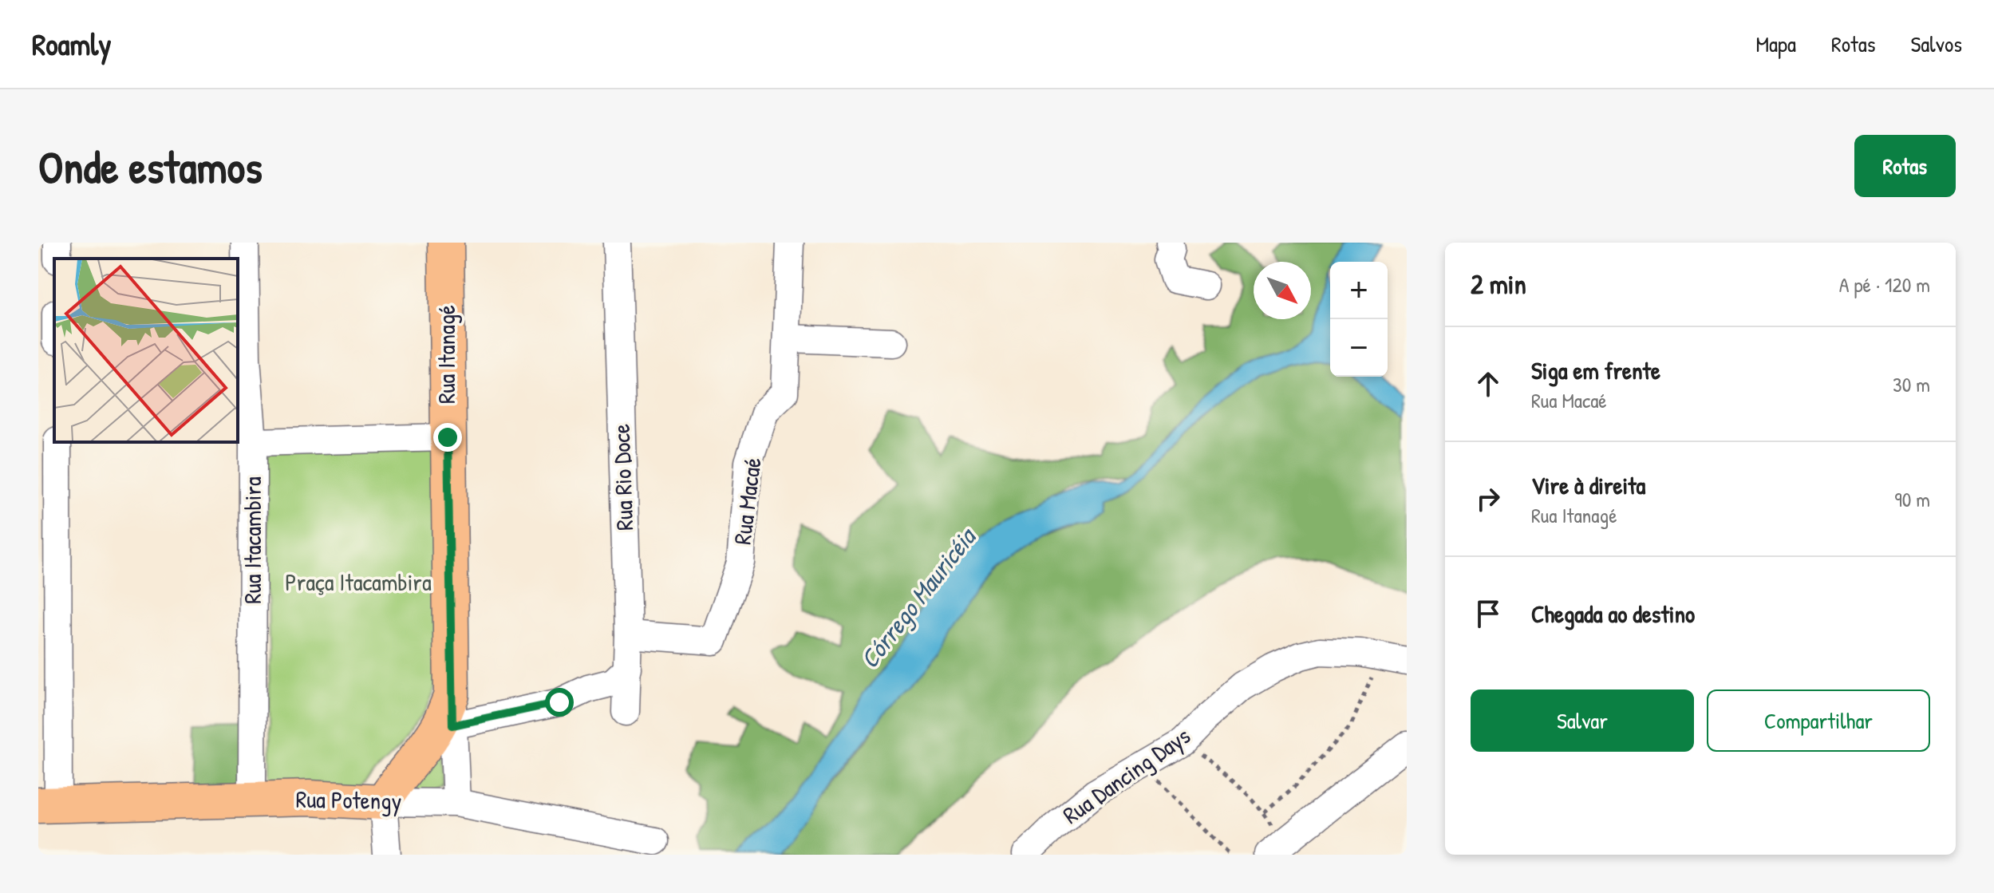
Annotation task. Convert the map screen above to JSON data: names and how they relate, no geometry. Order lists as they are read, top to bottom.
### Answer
{
  "streets": {
    "main road": ["Rua Itanagé", "Rua Potengy"],
    "street": [
      "Rua Rio Doce",
      "Rua Macaé",
      "Rua Itacambira",
      "Rua Dancing Days"
    ]
  },
  "crossings": [
    ["Rua Itanagé", "Rua Potengy"],
    ["Rua Rio Doce", "Rua Macaé"],
    ["Rua Itacambira", "Rua Potengy"]
  ],
  "water": ["Córrego Mauricéia"],
  "parks": ["Praça Itacambira"],
  "north": "bottom right",
  "page": {
    "header": "Roamly",
    "nav": ["Mapa", "Rotas", "Salvos"],
    "buttons": [
      "Rotas",
      ["Salvar", "Compartilhar"]
    ],
    "title": "Onde estamos",
    "heading": ["2 min", "A pé · 120 m"],
    "map_buttons": ["+", "−"],
    "list": [
      ["Siga em frente", "Rua Macaé", "30 m"],
      ["Vire à direita", "Rua Itanagé", "90 m"],
      "Chegada ao destino"
    ]
  }
}
